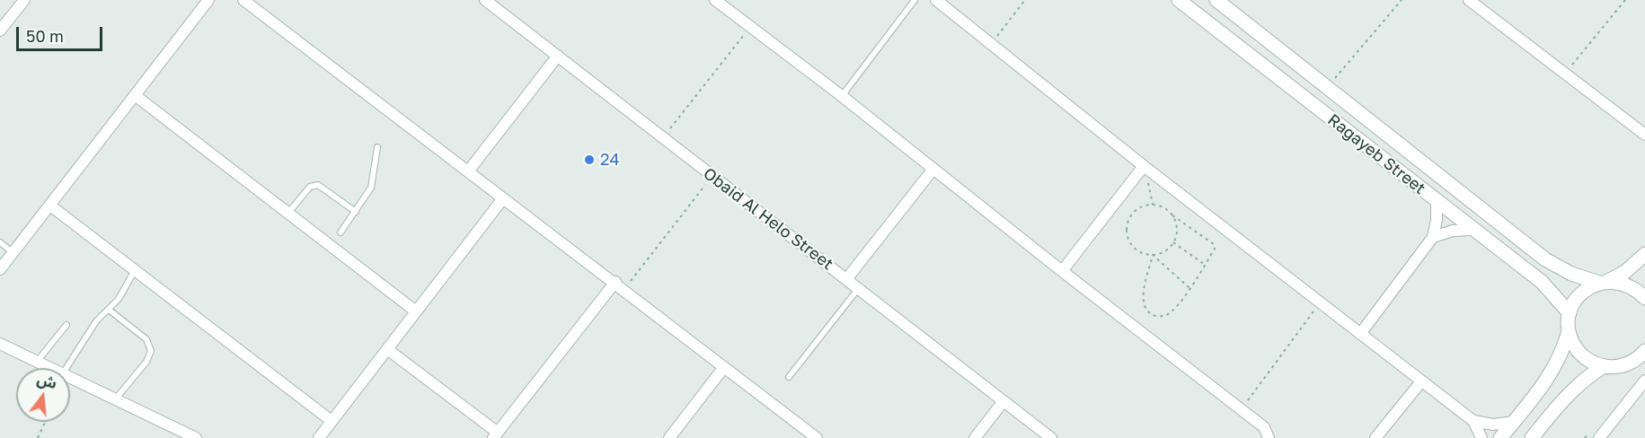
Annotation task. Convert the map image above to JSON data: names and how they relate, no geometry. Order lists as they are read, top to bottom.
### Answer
{
  "streets": {
    "street": ["Ragayeb Street", "Obaid Al Helo Street"]
  },
  "places": ["24"],
  "scale_bar": "50 m",
  "north": "top"
}
